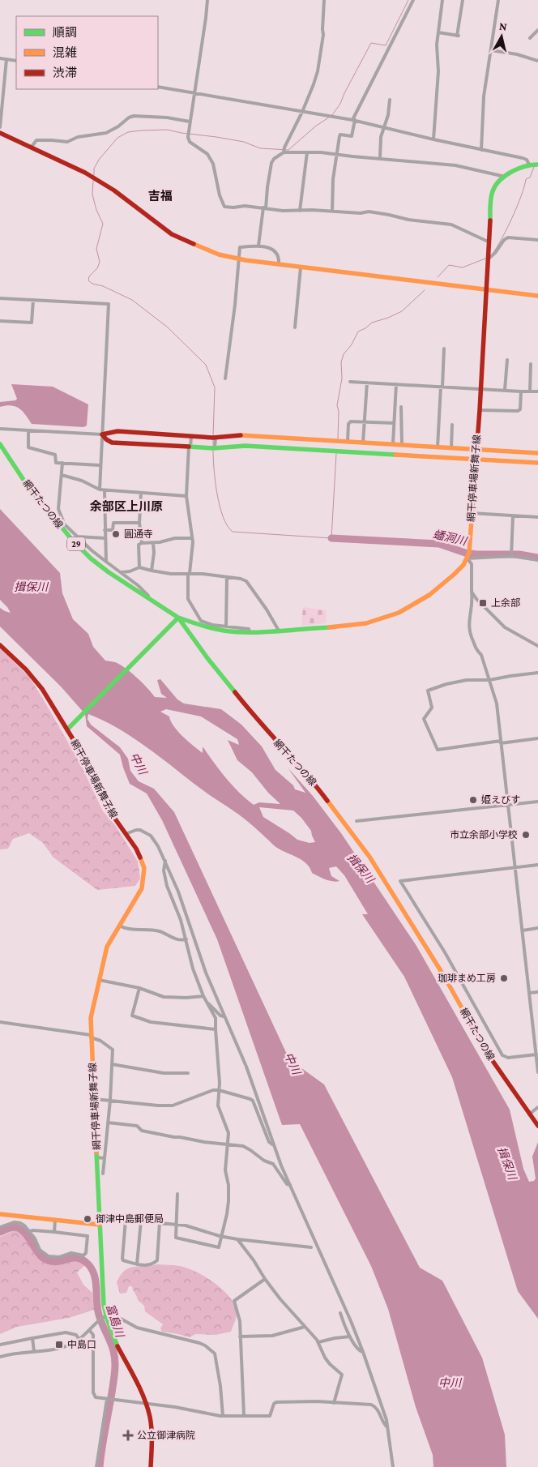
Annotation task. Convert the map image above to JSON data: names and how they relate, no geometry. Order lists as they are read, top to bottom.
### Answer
{
  "streets": {
    "main road": ["網干停車場新舞子線", "網干たつの線", "29"]
  },
  "crossings": [
    ["網干停車場新舞子線", "網干たつの線"]
  ],
  "districts": ["吉福", "余部区上川原"],
  "water": [
    "蟠洞川",
    "揖保川",
    "中川",
    "富島川"
  ],
  "places": {
    "other": [
      "圓通寺",
      "姫えびす",
      "市立余部小学校",
      "珈琲まめ工房",
      "御津中島郵便局"
    ],
    "transit": ["上余部", "中島口"],
    "health": ["公立御津病院"]
  },
  "legend": ["順調", "混雑", "渋滞"],
  "north": "top"
}
